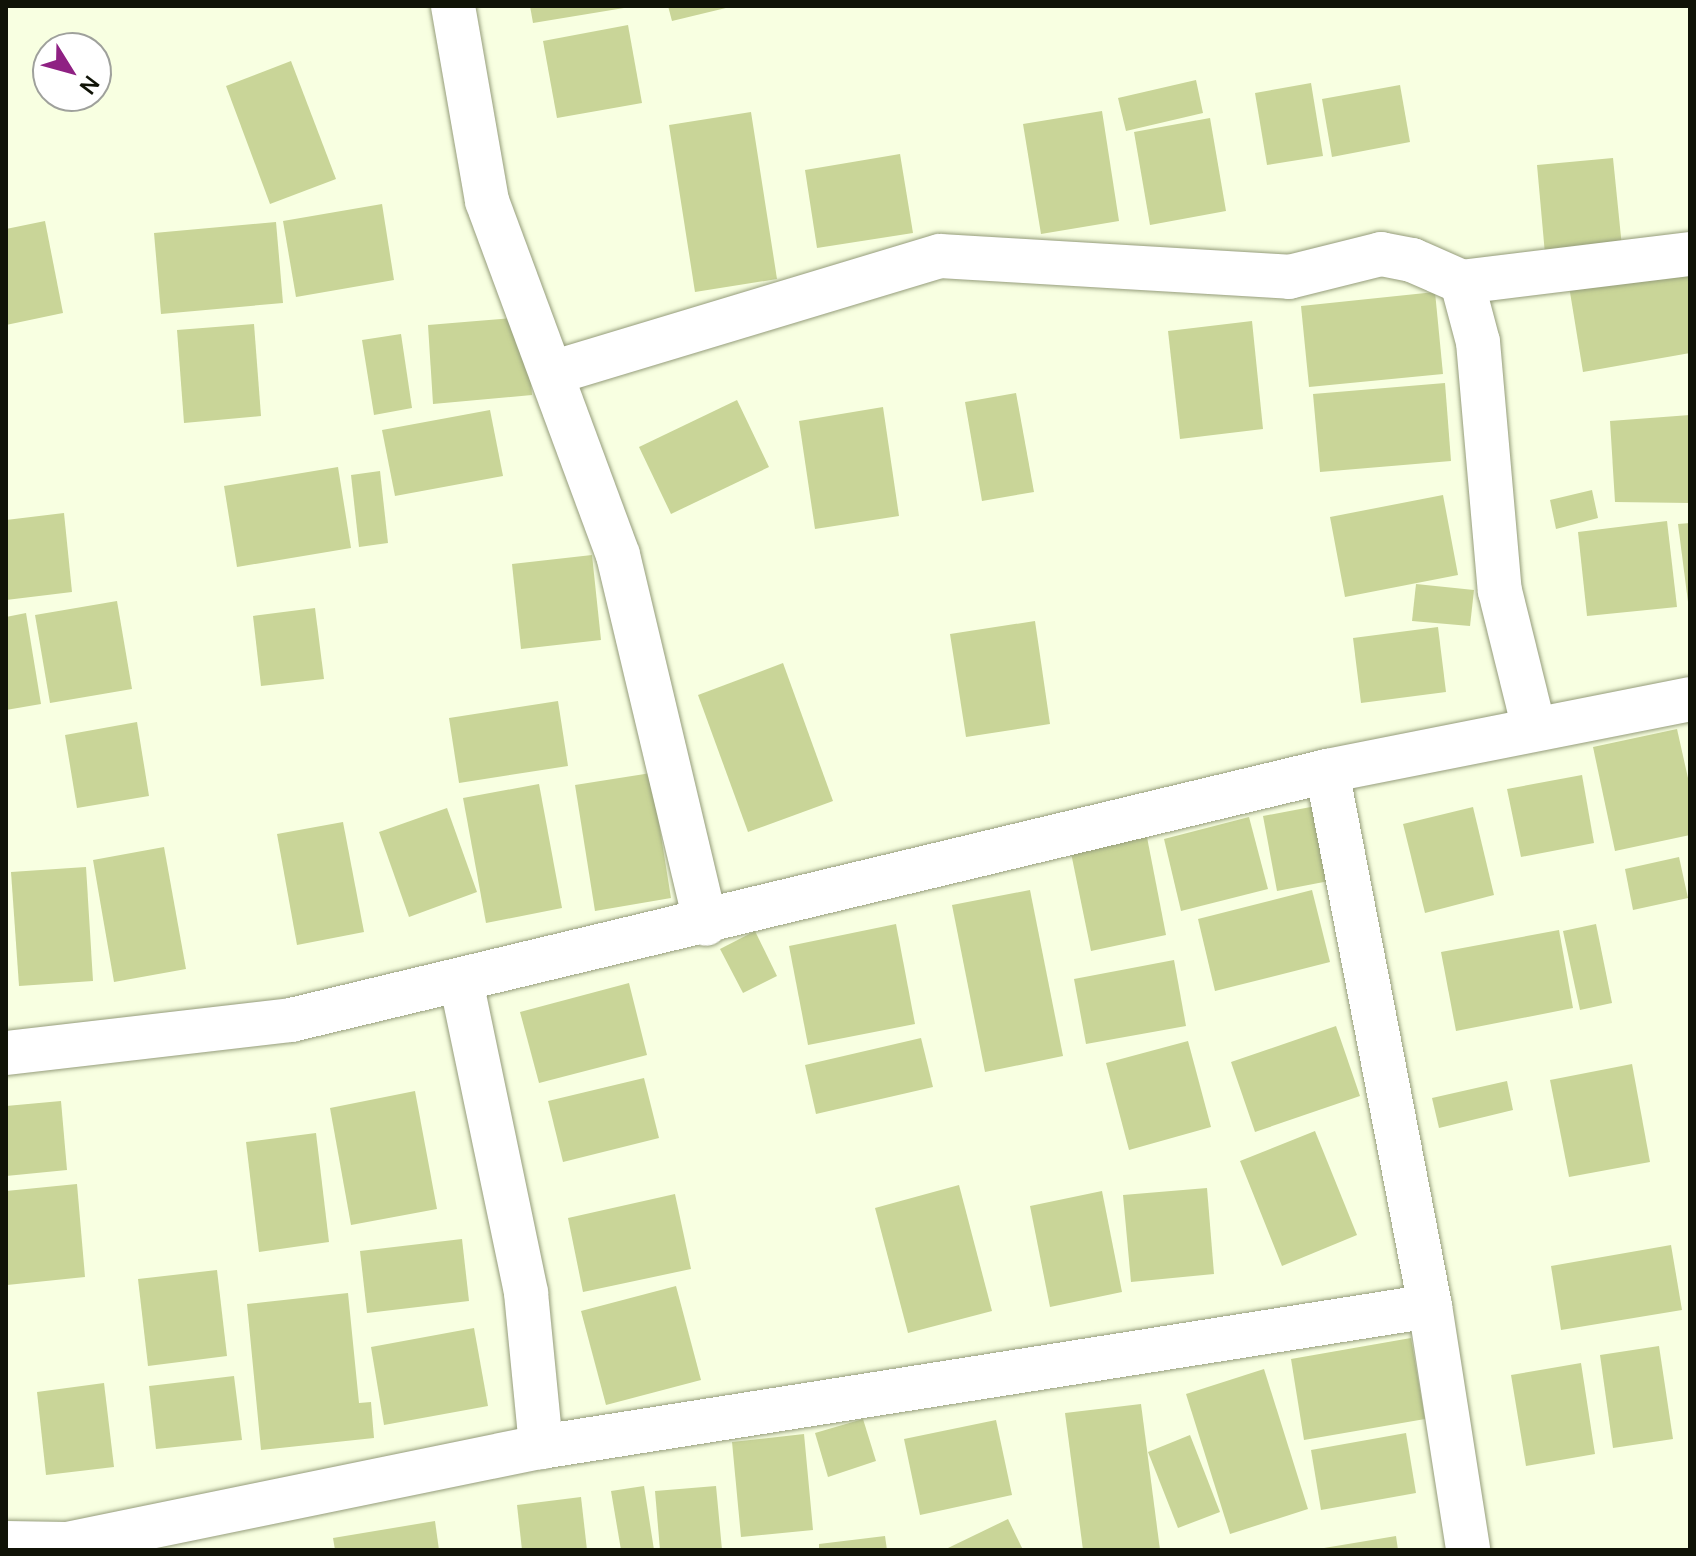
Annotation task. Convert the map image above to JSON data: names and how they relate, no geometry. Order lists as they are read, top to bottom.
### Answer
{
  "north": "bottom right"
}
